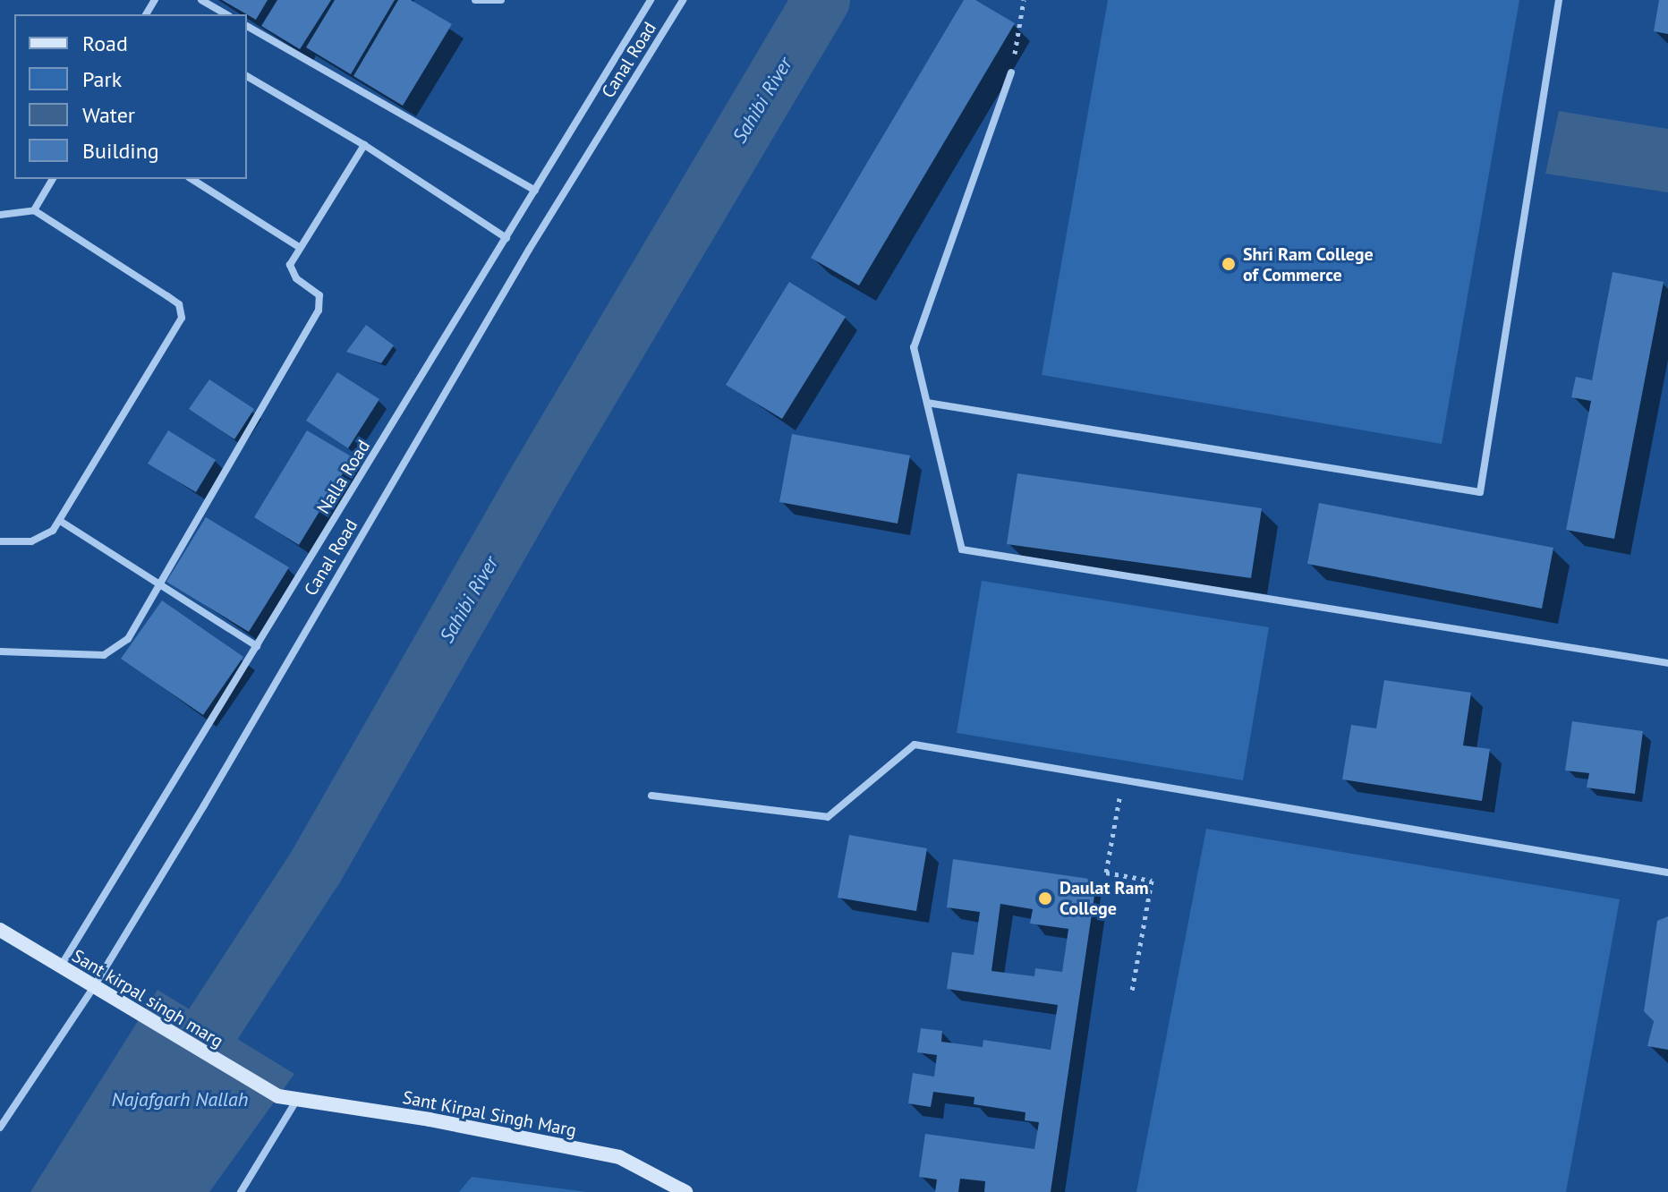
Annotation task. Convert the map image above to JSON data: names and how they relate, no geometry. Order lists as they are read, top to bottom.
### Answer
{
  "streets": {
    "street": [
      "Canal Road",
      "Nalla Road",
      "Sant kirpal singh marg",
      "Sant Kirpal Singh Marg"
    ]
  },
  "crossings": [
    ["Canal Road", "Sant kirpal singh marg"],
    ["Nalla Road", "Sant kirpal singh marg"],
    ["Sant kirpal singh marg", "Sant Kirpal Singh Marg"]
  ],
  "water": ["Sahibi River", "Najafgarh Nallah"],
  "places": ["Shri Ram College of Commerce", "Daulat Ram College"],
  "legend": [
    "Road",
    "Park",
    "Water",
    "Building"
  ]
}
